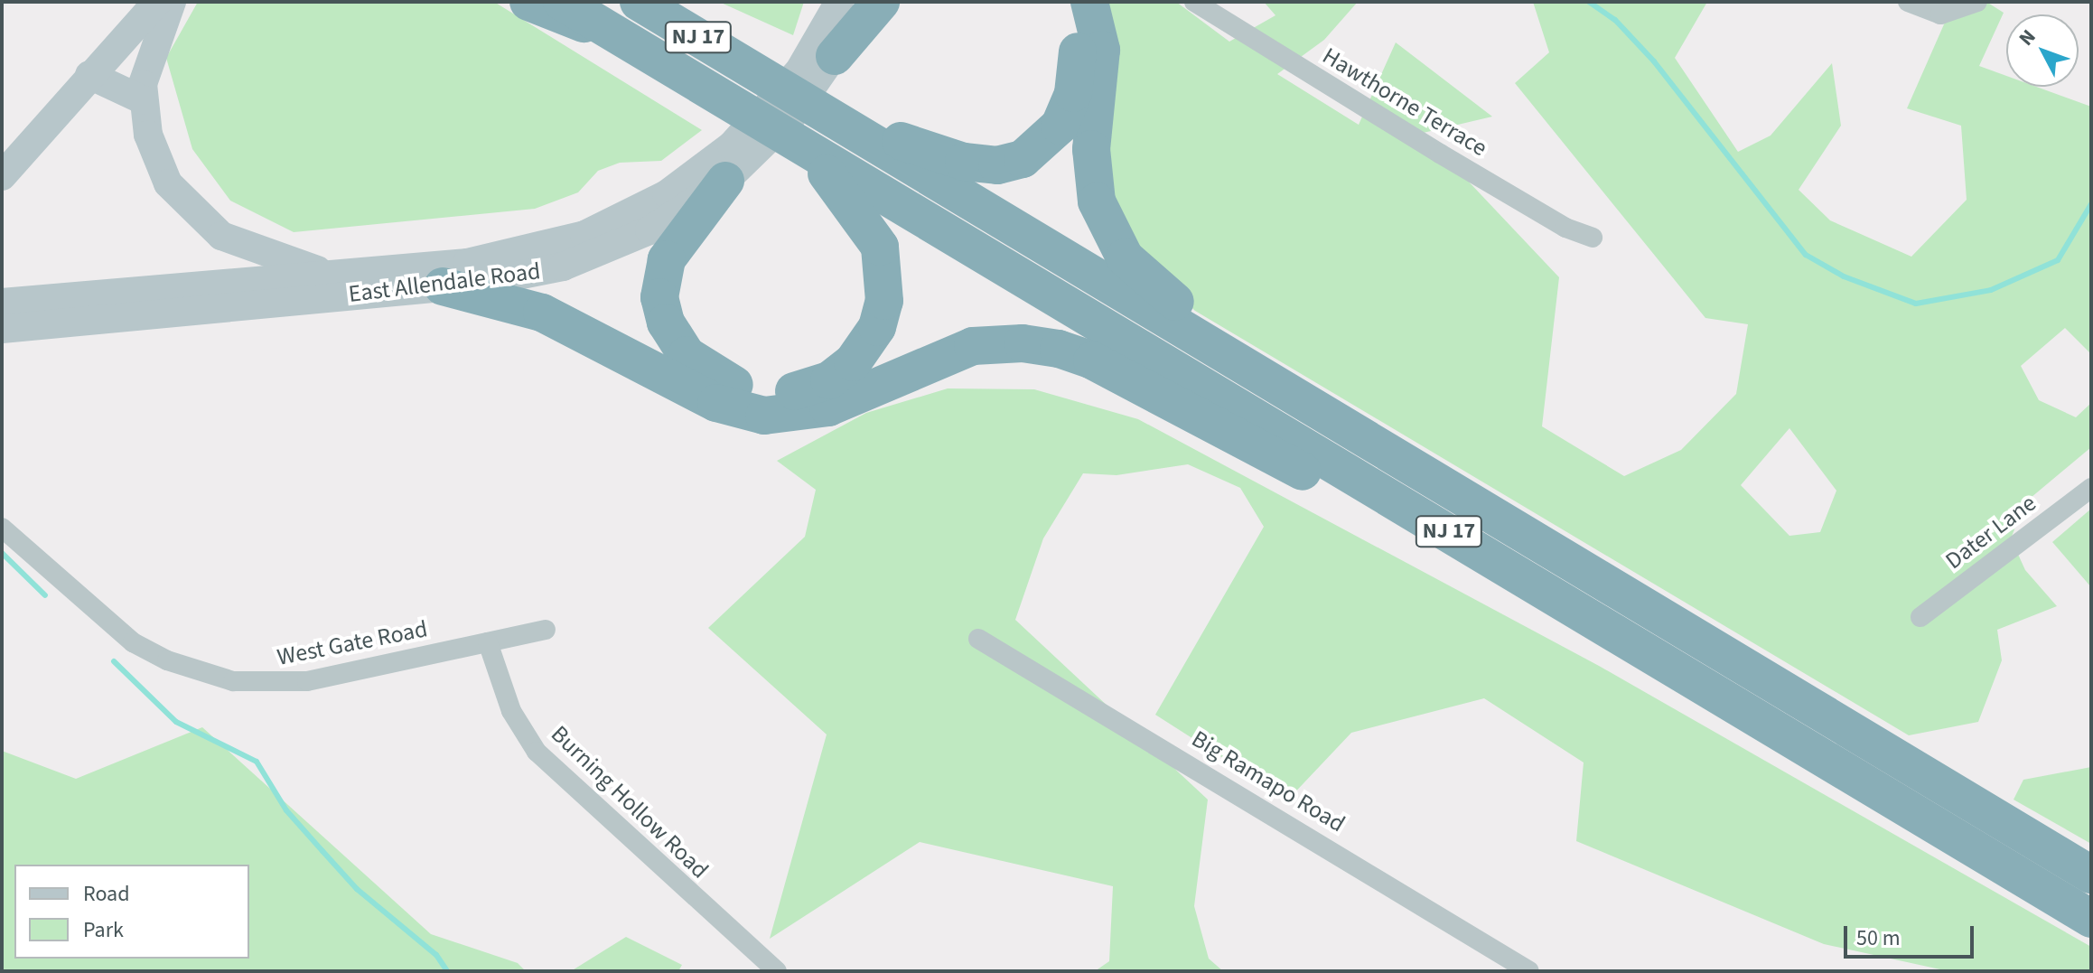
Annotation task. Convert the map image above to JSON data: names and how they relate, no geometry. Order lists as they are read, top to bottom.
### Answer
{
  "streets": {
    "highway": ["NJ 17"],
    "main road": ["East Allendale Road"],
    "street": [
      "Hawthorne Terrace",
      "Dater Lane",
      "West Gate Road",
      "Big Ramapo Road",
      "Burning Hollow Road"
    ]
  },
  "crossings": [
    ["West Gate Road", "Burning Hollow Road"]
  ],
  "legend": ["Road", "Park"],
  "scale_bar": "50 m",
  "north": "top left"
}
